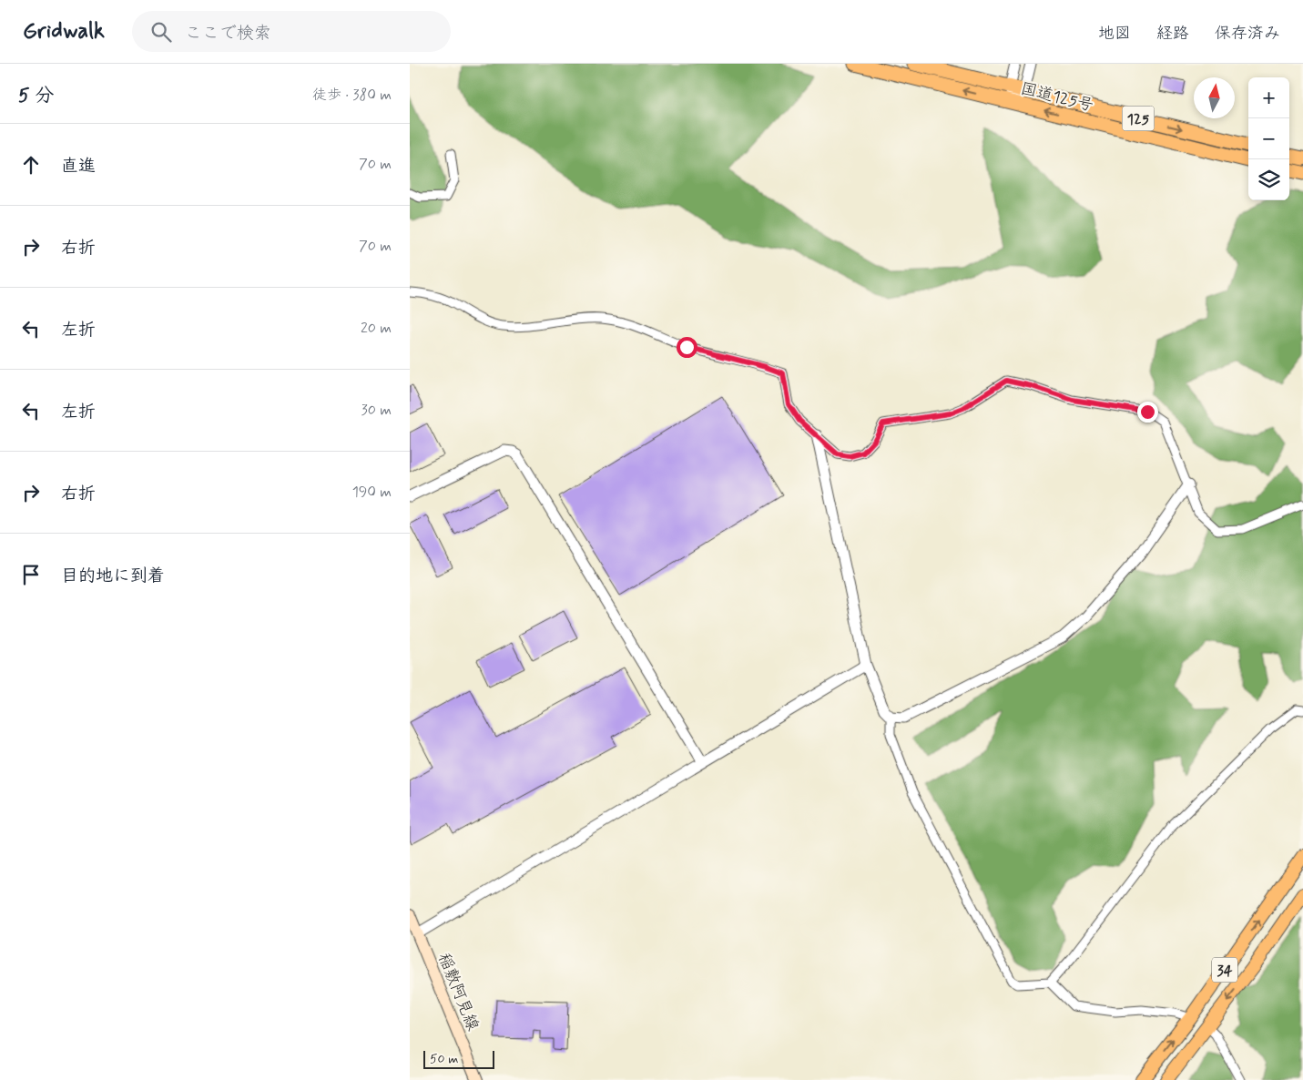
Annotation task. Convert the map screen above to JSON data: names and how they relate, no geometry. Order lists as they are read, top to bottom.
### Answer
{
  "streets": {
    "highway": ["国道125号", "125"],
    "main road": ["34", "稲敷阿見線"]
  },
  "scale_bar": "50 m",
  "north": "top",
  "page": {
    "header": "Gridwalk",
    "search": "ここで検索",
    "nav": ["地図", "経路", "保存済み"],
    "heading": ["5 分", "徒歩 · 380 m"],
    "map_buttons": ["+", "−"],
    "list": [
      ["直進", "70 m"],
      ["右折", "70 m"],
      ["左折", "20 m"],
      ["左折", "30 m"],
      ["右折", "190 m"],
      "目的地に到着"
    ],
    "scale": "50 m"
  }
}
